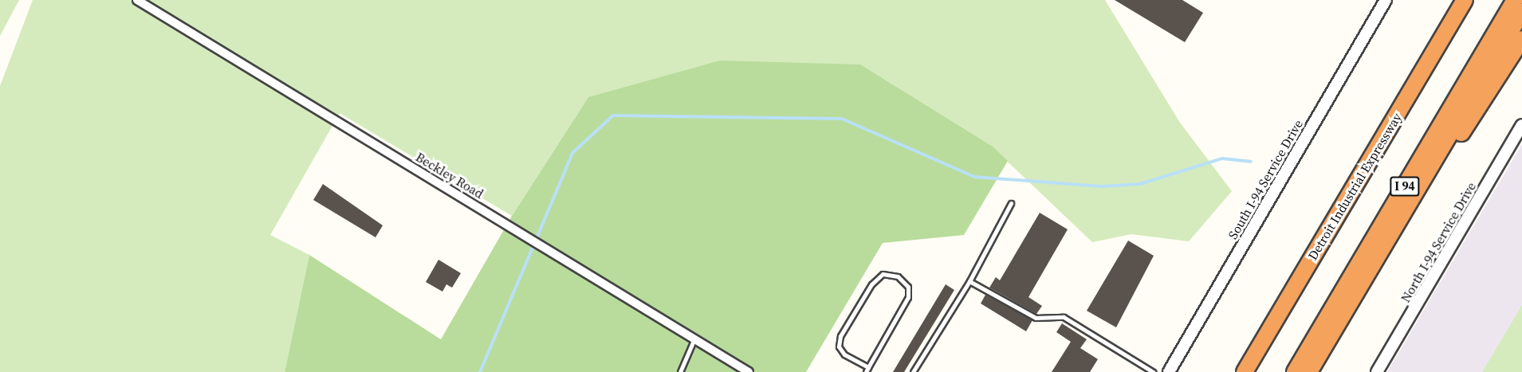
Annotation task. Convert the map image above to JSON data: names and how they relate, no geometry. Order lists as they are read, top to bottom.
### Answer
{
  "streets": {
    "highway": ["Detroit Industrial Expressway", "I 94"],
    "street": ["Beckley Road", "South I-94 Service Drive", "North I-94 Service Drive"]
  }
}
